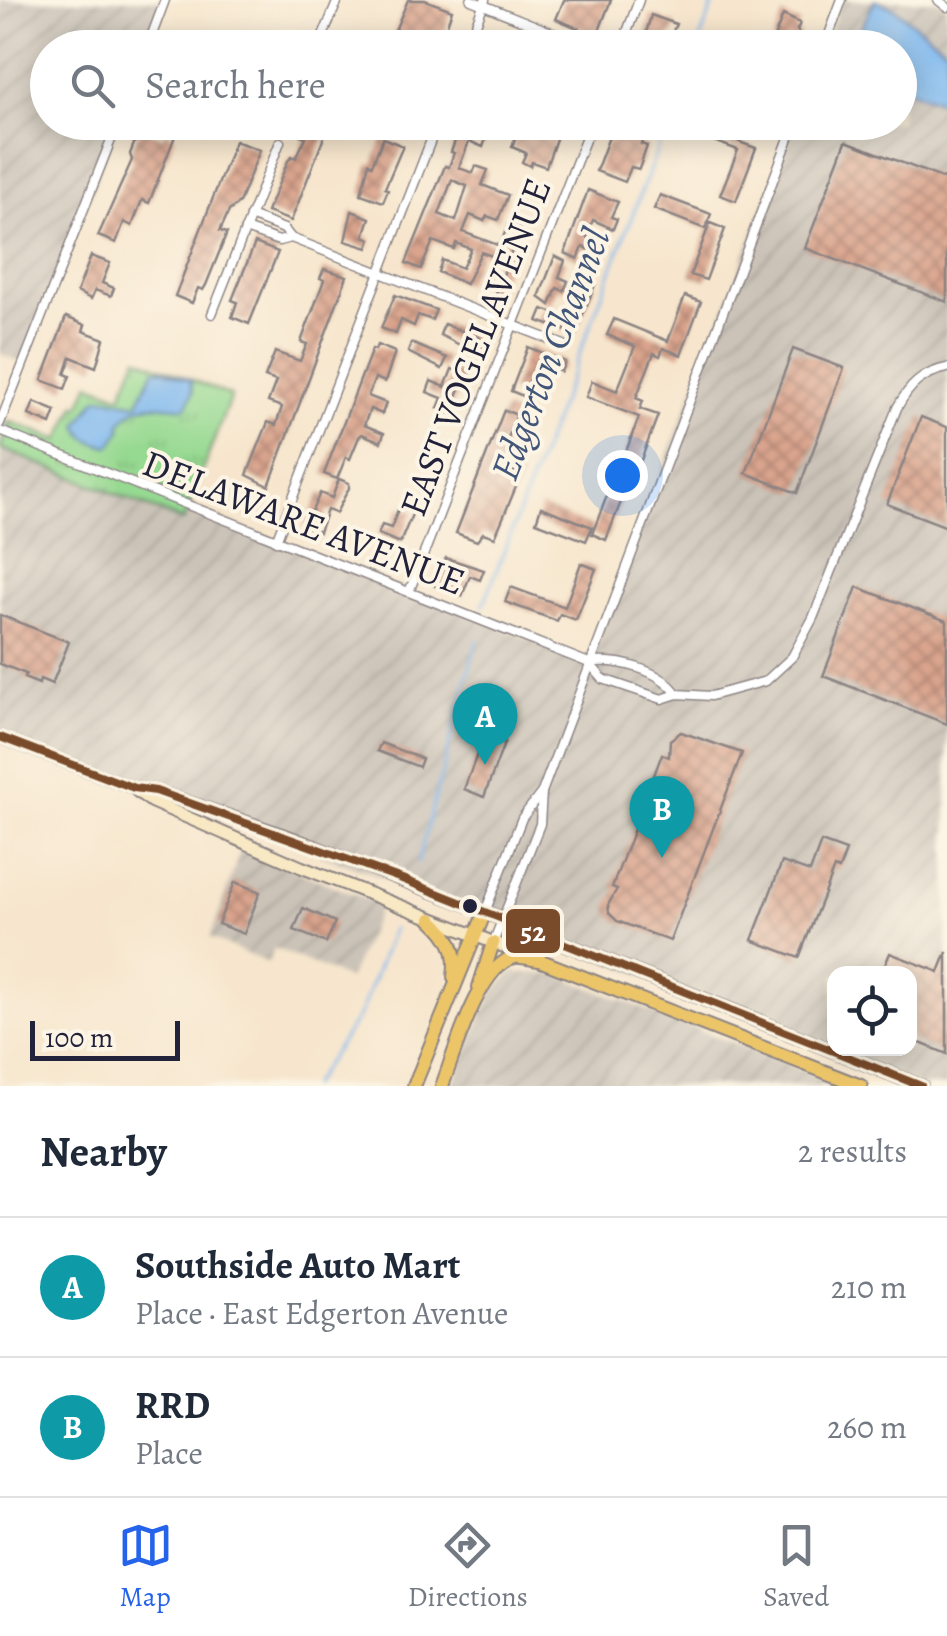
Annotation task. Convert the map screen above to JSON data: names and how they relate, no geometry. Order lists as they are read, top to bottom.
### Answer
{
  "streets": {
    "street": ["EAST VOGEL AVENUE", "DELAWARE AVENUE"]
  },
  "crossings": [
    ["EAST VOGEL AVENUE", "DELAWARE AVENUE"]
  ],
  "water": ["Edgerton Channel"],
  "lines": ["transit line 52"],
  "scale_bar": "100 m",
  "page": {
    "search": "Search here",
    "pins": ["A", "B"],
    "scale": "100 m",
    "heading": ["Nearby", "2 results"],
    "list": [
      {
        "mark": "A",
        "name": "Southside Auto Mart",
        "note": "Place · East Edgerton Avenue",
        "value": "210 m"
      },
      {
        "mark": "B",
        "name": "RRD",
        "note": "Place",
        "value": "260 m"
      }
    ],
    "nav": ["Map", "Directions", "Saved"]
  }
}
